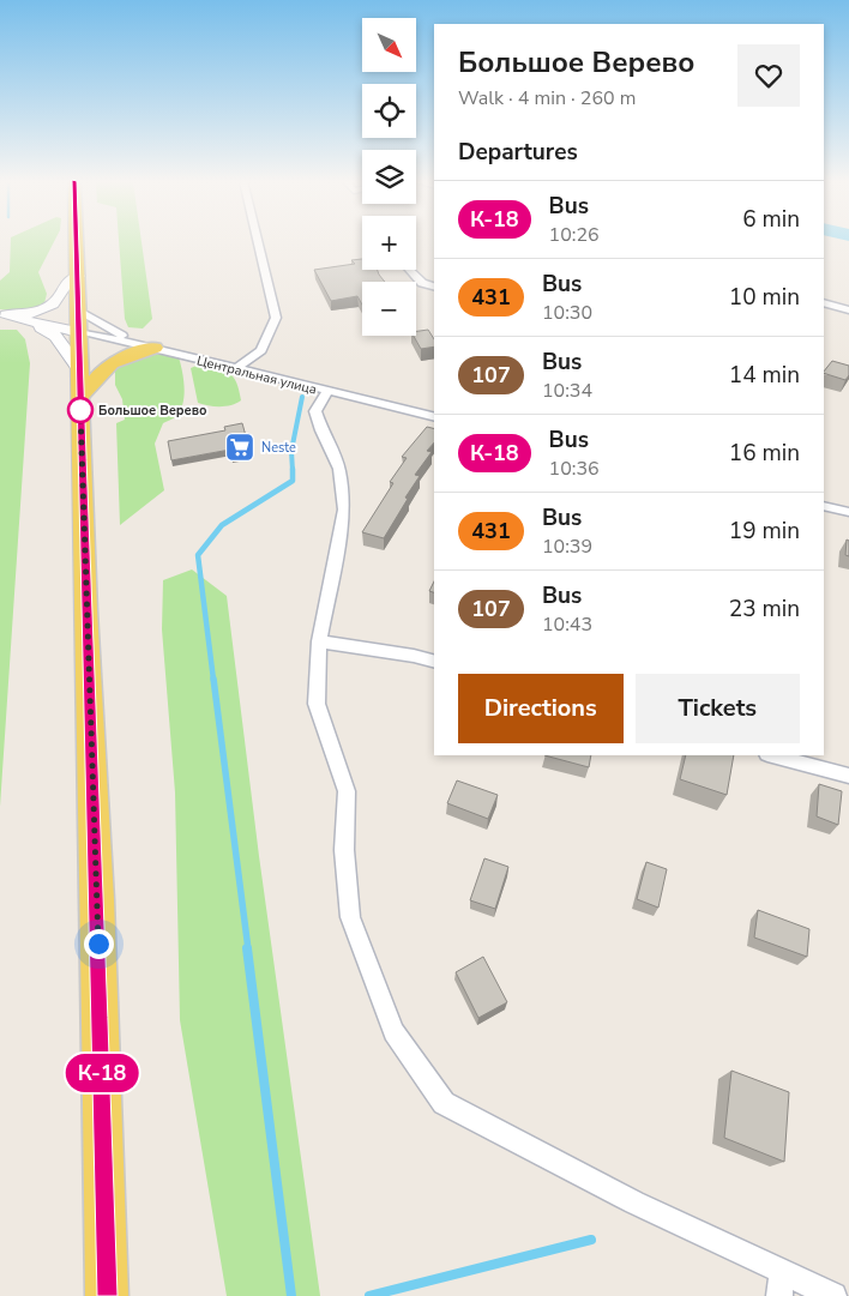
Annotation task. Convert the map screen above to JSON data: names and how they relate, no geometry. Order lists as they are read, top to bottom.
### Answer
{
  "streets": {
    "street": ["Центральная улица"]
  },
  "places": {
    "other": ["Большое Верево"],
    "supermarket": ["Neste"]
  },
  "lines": ["bus line К-18"],
  "north": "bottom right",
  "page": {
    "on_map": "К-18",
    "map_buttons": ["+", "−"],
    "heading": [
      ["Большое Верево", "Walk · 4 min · 260 m"],
      "Departures"
    ],
    "list": [
      {
        "mark": "К-18",
        "name": "Bus",
        "note": "10:26",
        "value": "6 min"
      },
      {
        "mark": "431",
        "name": "Bus",
        "note": "10:30",
        "value": "10 min"
      },
      {
        "mark": "107",
        "name": "Bus",
        "note": "10:34",
        "value": "14 min"
      },
      {
        "mark": "К-18",
        "name": "Bus",
        "note": "10:36",
        "value": "16 min"
      },
      {
        "mark": "431",
        "name": "Bus",
        "note": "10:39",
        "value": "19 min"
      },
      {
        "mark": "107",
        "name": "Bus",
        "note": "10:43",
        "value": "23 min"
      }
    ],
    "buttons": ["Directions", "Tickets"]
  }
}
